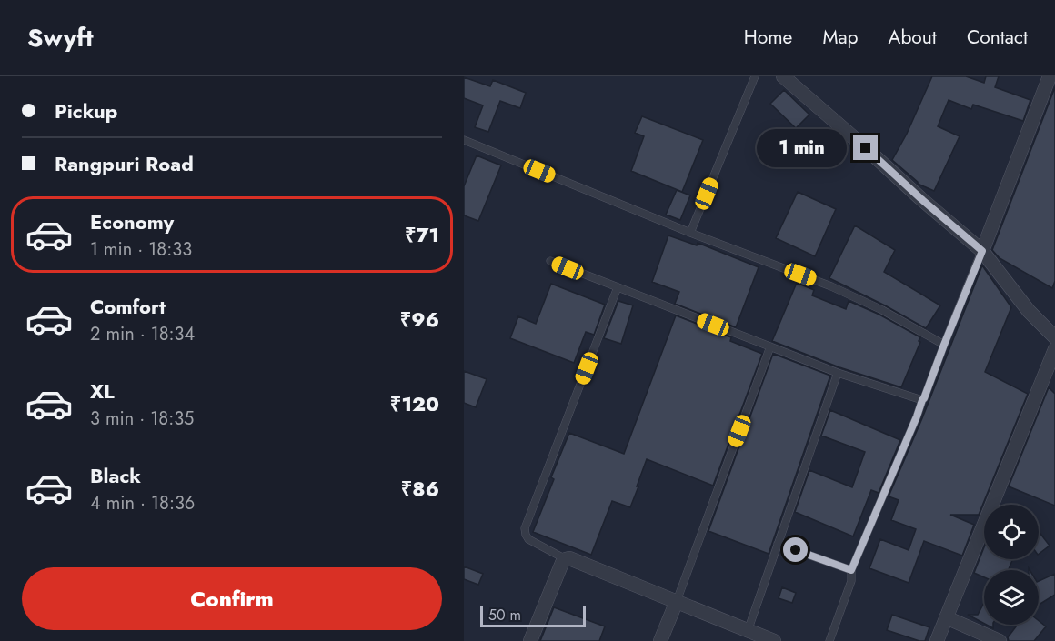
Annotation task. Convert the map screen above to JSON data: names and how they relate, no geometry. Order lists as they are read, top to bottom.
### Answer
{
  "scale_bar": "50 m",
  "page": {
    "header": "Swyft",
    "nav": [
      "Home",
      "Map",
      "About",
      "Contact"
    ],
    "banner": ["Pickup", "Rangpuri Road"],
    "bubble": "1 min",
    "list": [
      {
        "name": "Economy",
        "note": "1 min · 18:33",
        "value": "₹71"
      },
      {
        "name": "Comfort",
        "note": "2 min · 18:34",
        "value": "₹96"
      },
      {
        "name": "XL",
        "note": "3 min · 18:35",
        "value": "₹120"
      },
      {
        "name": "Black",
        "note": "4 min · 18:36",
        "value": "₹86"
      }
    ],
    "buttons": "Confirm",
    "scale": "50 m"
  }
}
